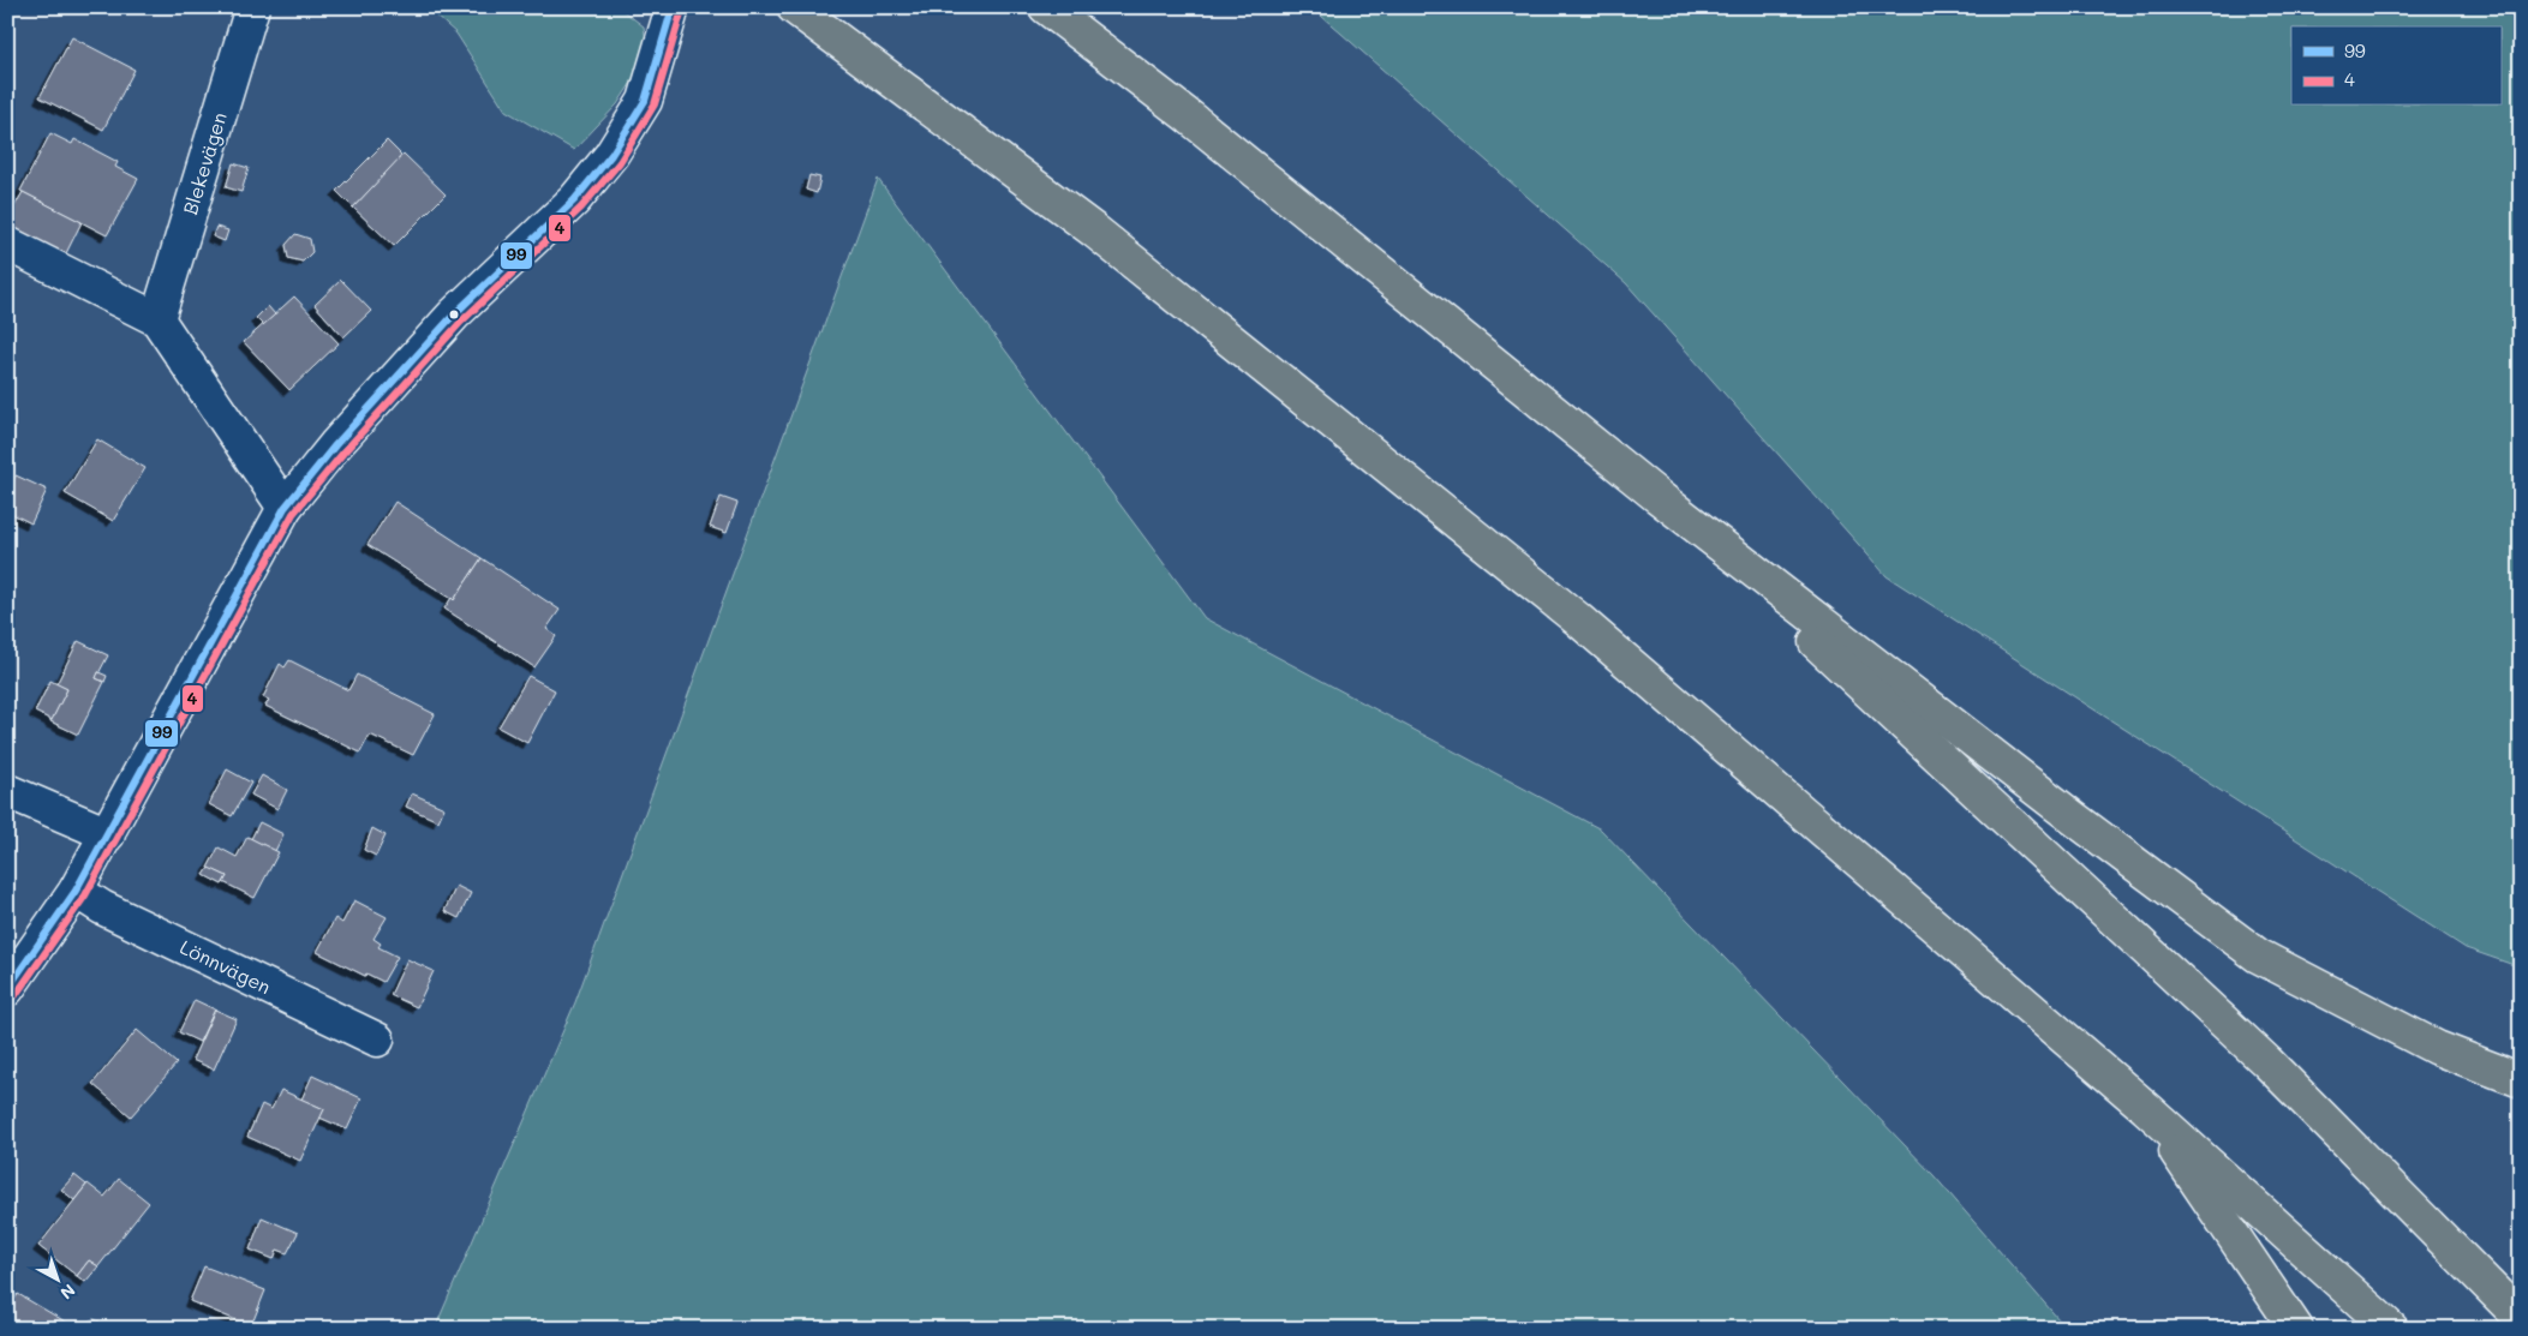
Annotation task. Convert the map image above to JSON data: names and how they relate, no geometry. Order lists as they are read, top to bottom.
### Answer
{
  "streets": {
    "street": ["Blekevägen", "Lönnvägen"]
  },
  "lines": ["transit line 99", "transit line 4"],
  "legend": ["99", "4"],
  "north": "bottom right"
}
